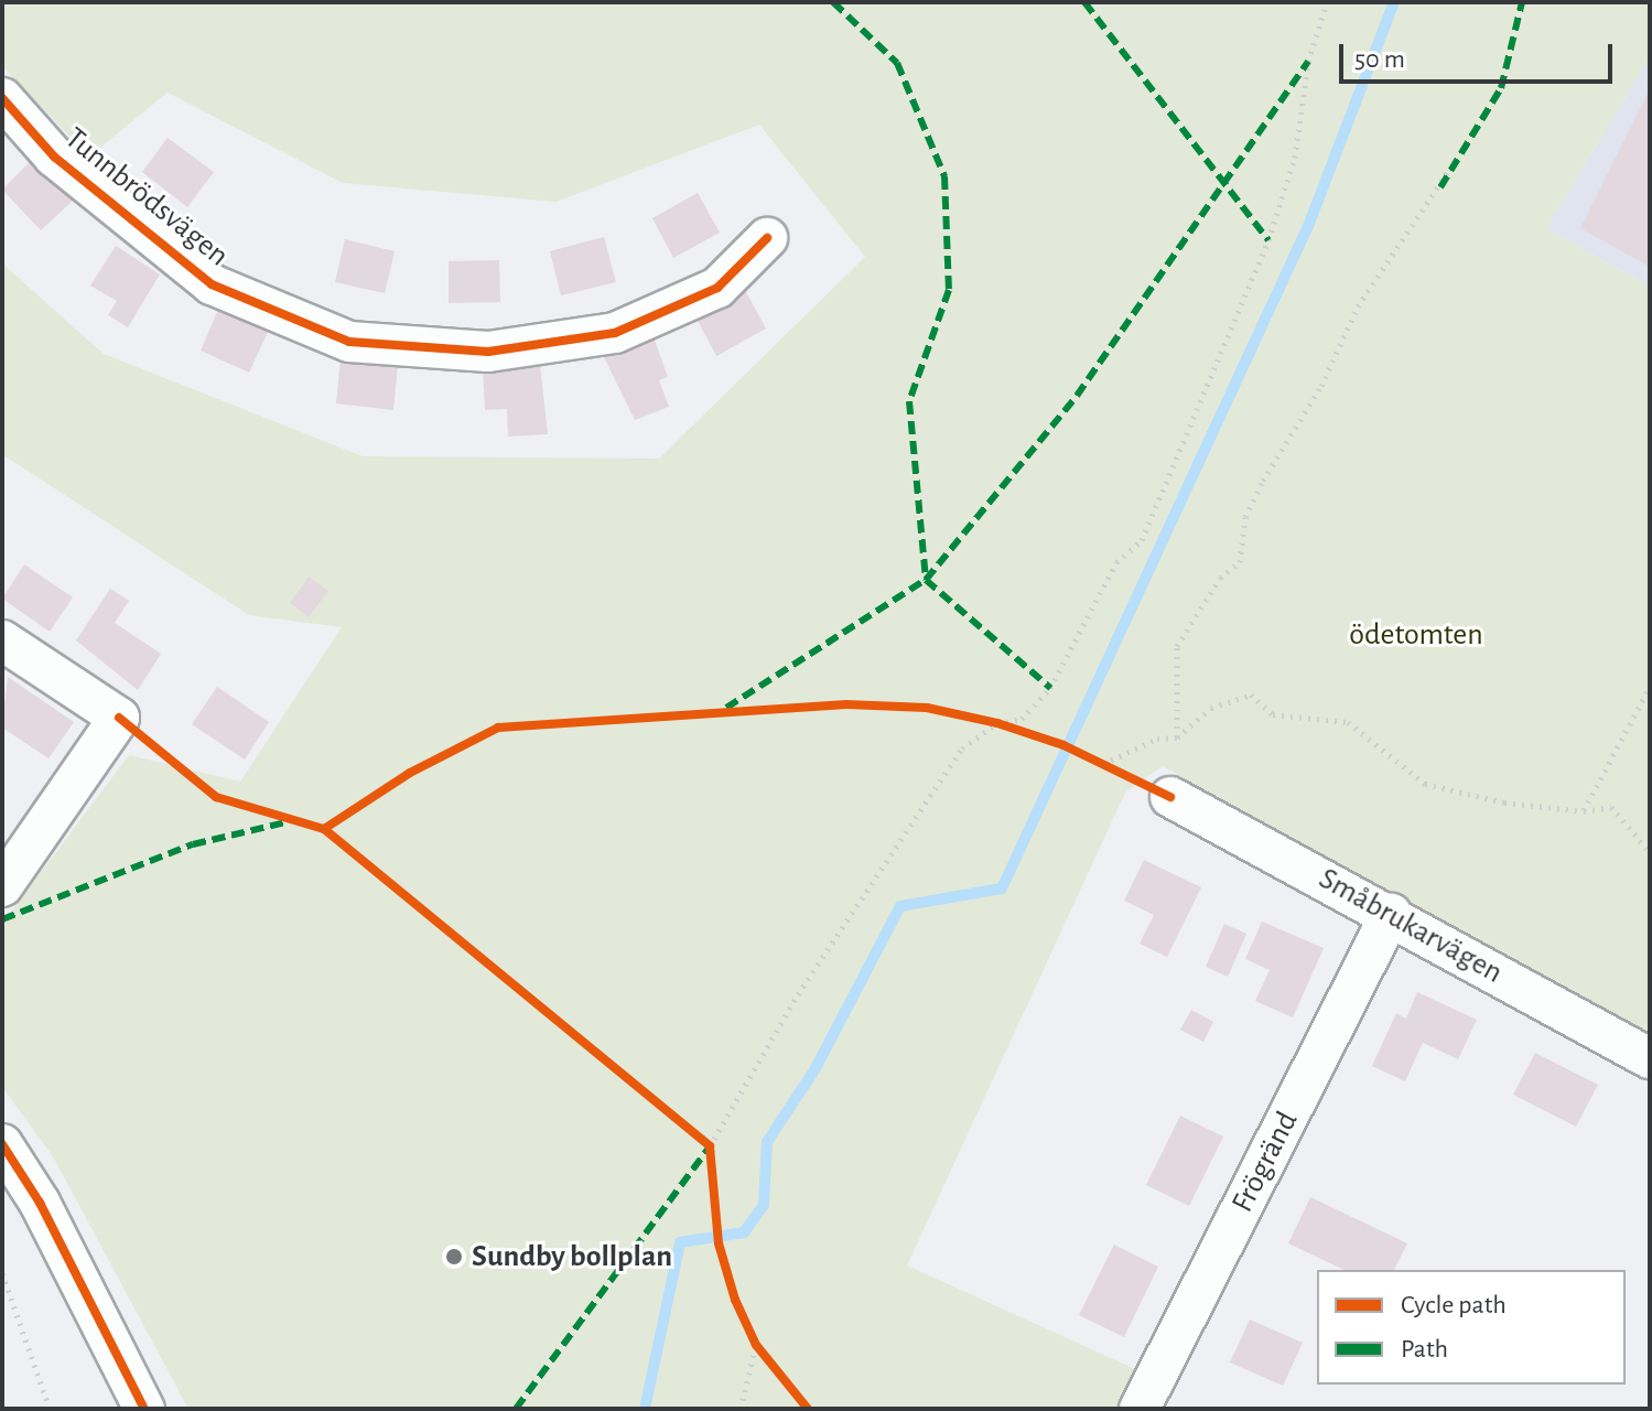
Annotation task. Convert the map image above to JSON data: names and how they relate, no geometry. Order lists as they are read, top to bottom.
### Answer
{
  "streets": {
    "street": ["Tunnbrödsvägen", "Småbrukarvägen", "Frögränd"]
  },
  "crossings": [
    ["Småbrukarvägen", "Frögränd"]
  ],
  "parks": ["ödetomten"],
  "places": ["Sundby bollplan"],
  "legend": ["Cycle path", "Path"],
  "scale_bar": "50 m"
}
